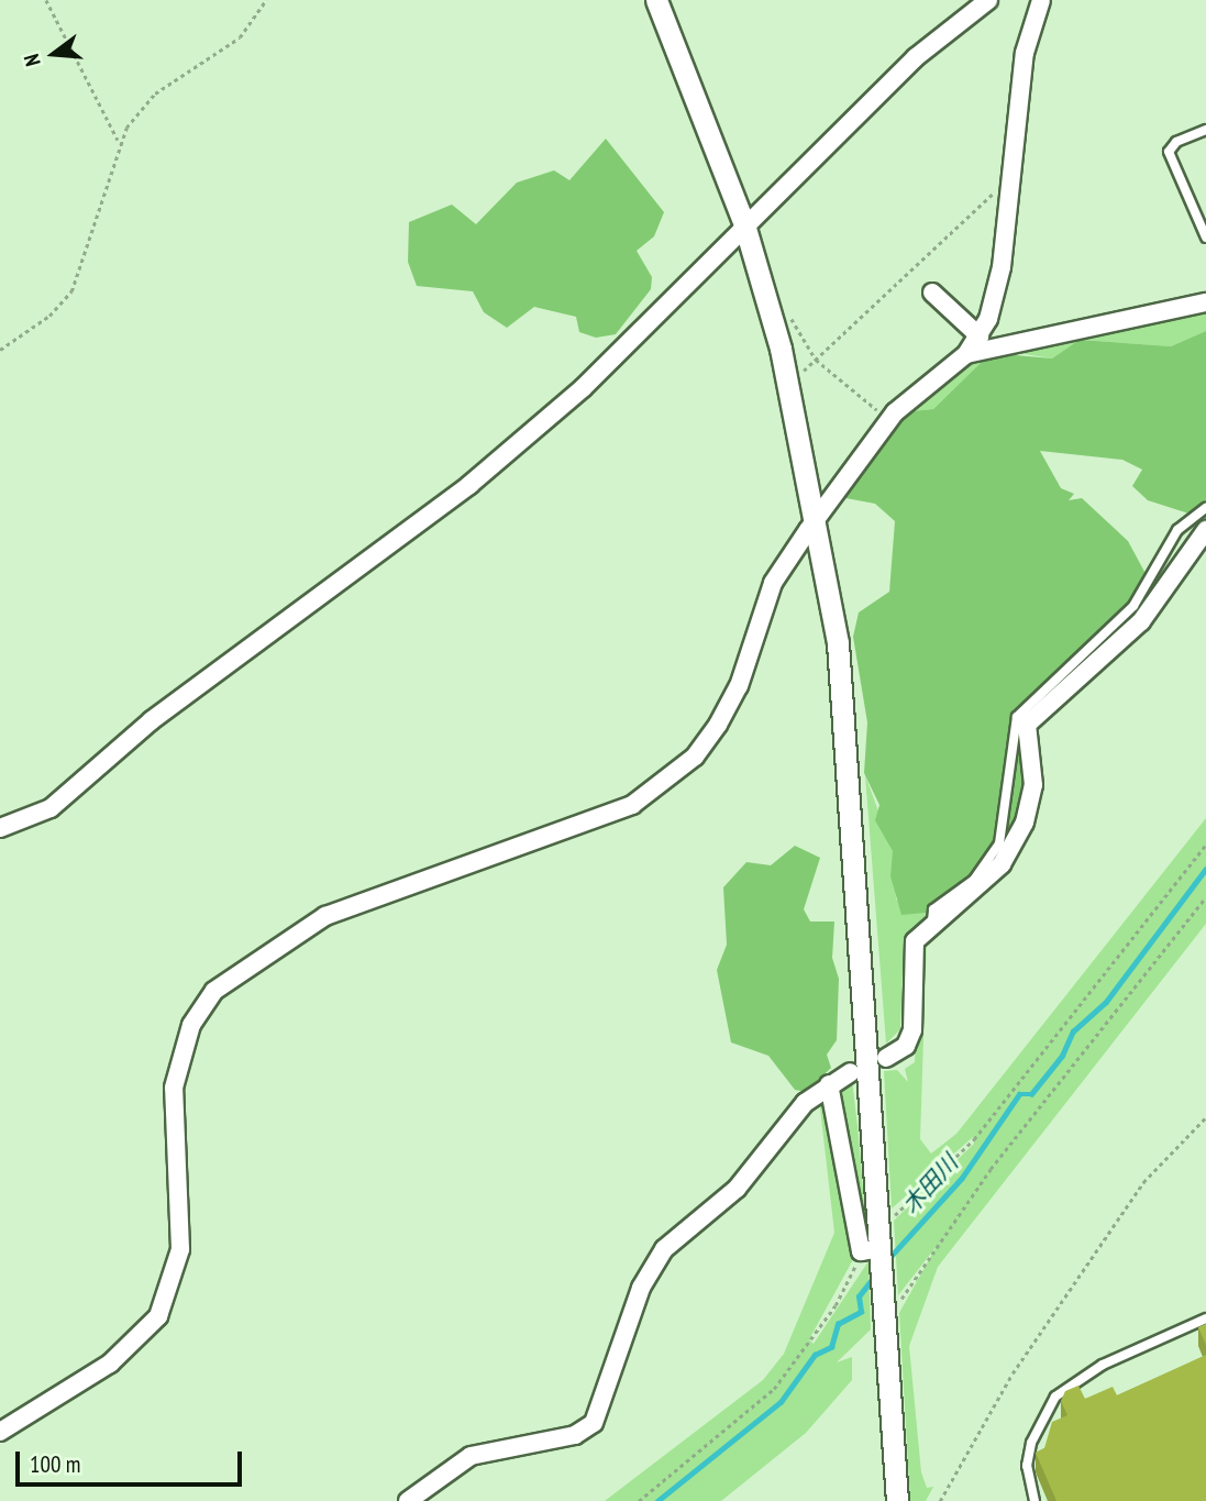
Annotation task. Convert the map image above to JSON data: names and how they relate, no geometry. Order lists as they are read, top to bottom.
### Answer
{
  "water": ["木田川"],
  "scale_bar": "100 m",
  "north": "left"
}
